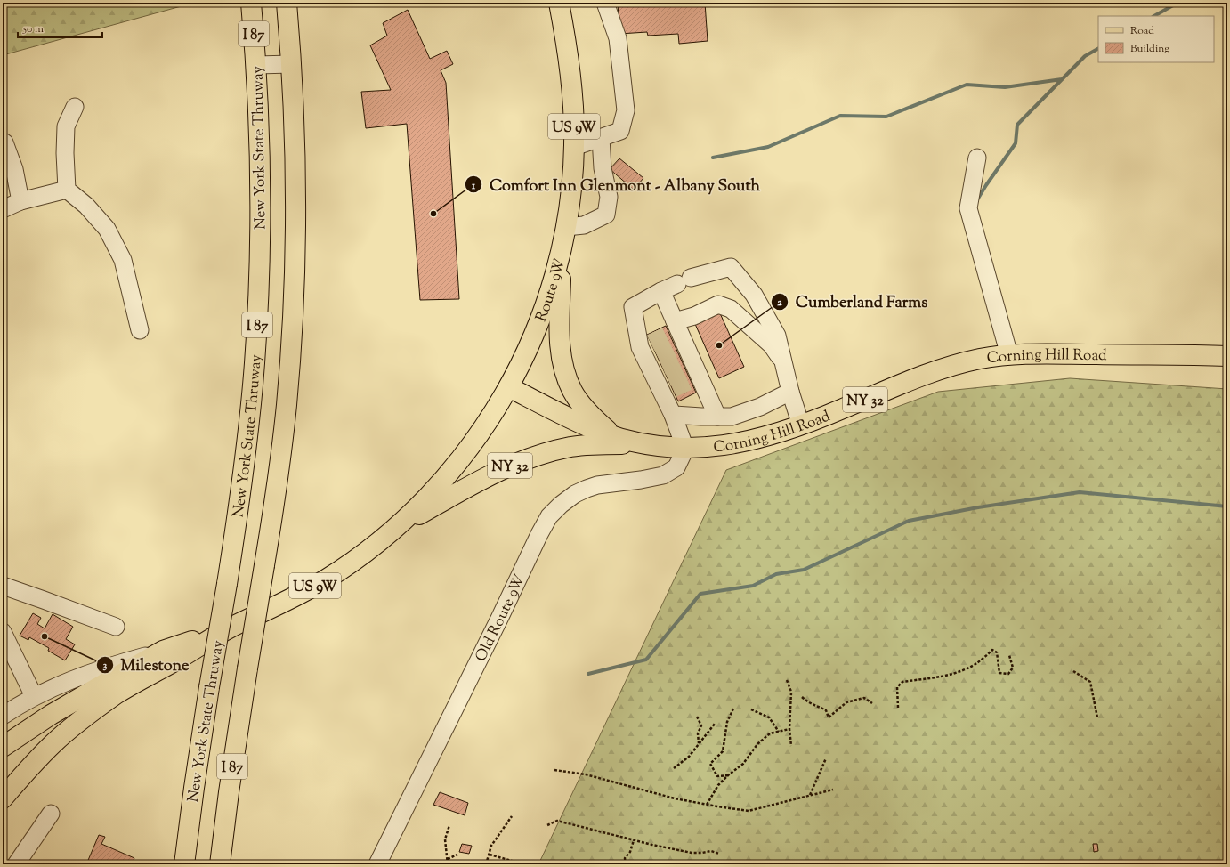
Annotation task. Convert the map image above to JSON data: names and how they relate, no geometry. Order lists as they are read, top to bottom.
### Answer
{
  "streets": {
    "main road": [
      "I 87",
      "US 9W",
      "New York State Thruway",
      "Route 9W",
      "Corning Hill Road",
      "NY 32"
    ],
    "street": ["Old Route 9W"]
  },
  "crossings": [
    ["US 9W", "Route 9W"],
    ["US 9W", "NY 32"],
    ["Route 9W", "Corning Hill Road"],
    ["Route 9W", "NY 32"],
    ["Corning Hill Road", "NY 32"],
    ["Corning Hill Road", "Old Route 9W"]
  ],
  "places": ["Comfort Inn Glenmont - Albany South", "Cumberland Farms", "Milestone"],
  "legend": ["Road", "Building"],
  "scale_bar": "50 m"
}
